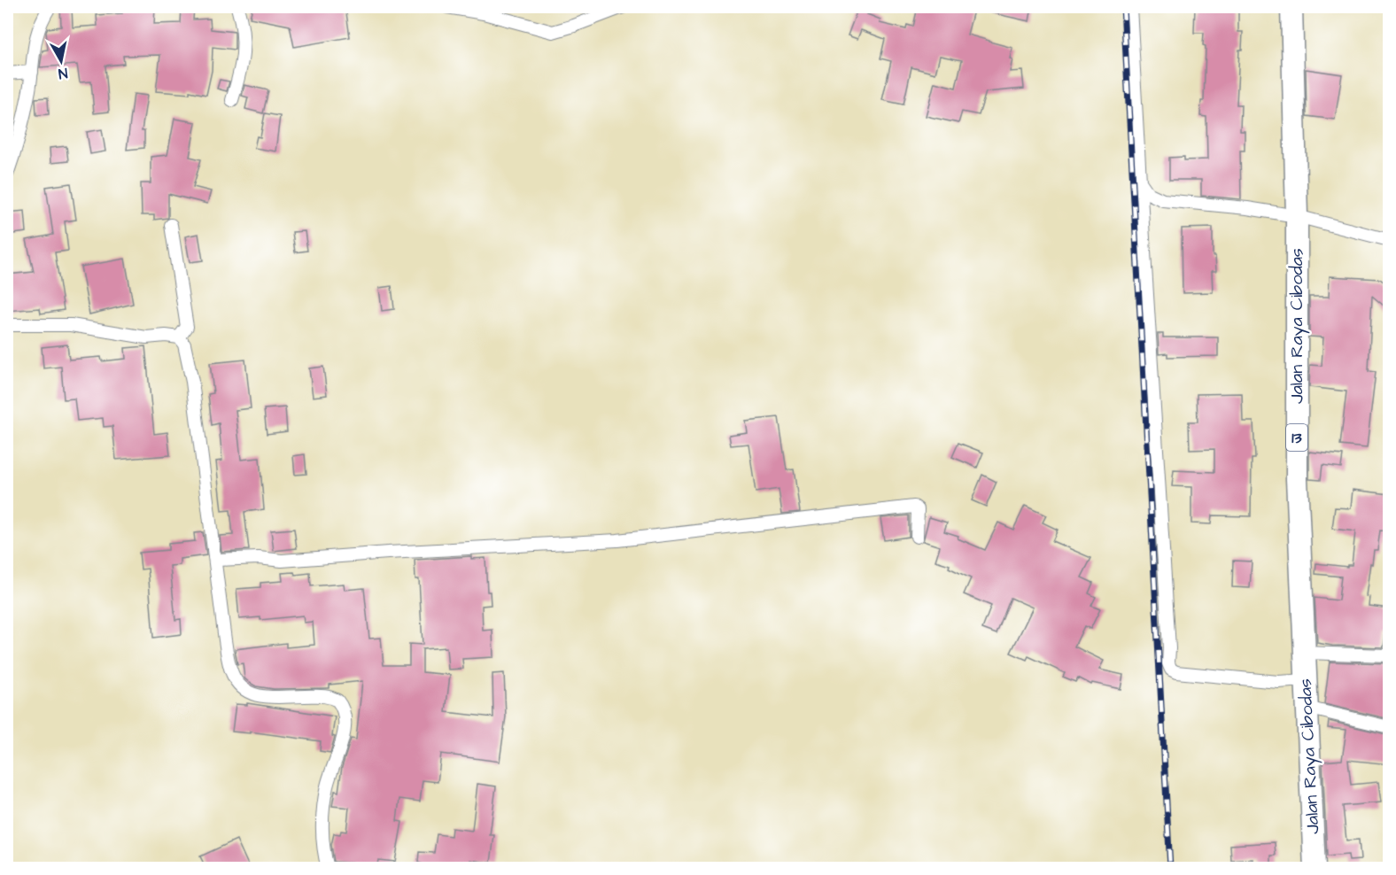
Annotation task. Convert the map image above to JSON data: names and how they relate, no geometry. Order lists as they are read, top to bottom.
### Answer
{
  "streets": {
    "highway": ["Jalan Raya Cibodas", "13"]
  },
  "north": "bottom"
}
